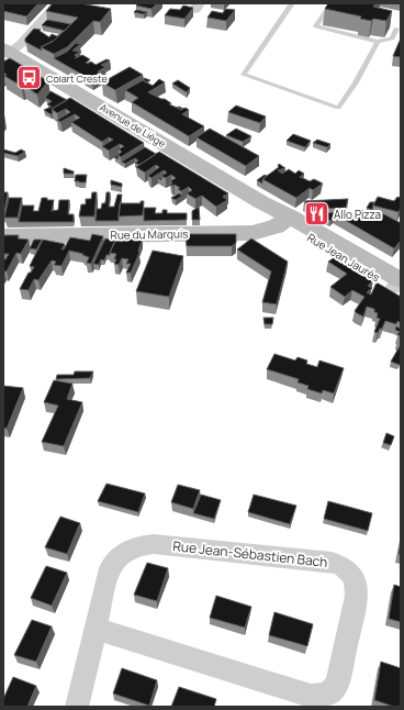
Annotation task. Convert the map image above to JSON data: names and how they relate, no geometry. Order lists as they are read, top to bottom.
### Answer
{
  "streets": {
    "main road": ["Avenue de Liège", "Rue du Marquis", "Rue Jean Jaurès"],
    "street": ["Rue Jean-Sébastien Bach"]
  },
  "crossings": [
    ["Avenue de Liège", "Rue du Marquis"],
    ["Avenue de Liège", "Rue Jean Jaurès"],
    ["Rue du Marquis", "Rue Jean Jaurès"]
  ],
  "places": {
    "bus stop": ["Colart Creste"],
    "restaurant": ["Allo Pizza"]
  }
}
